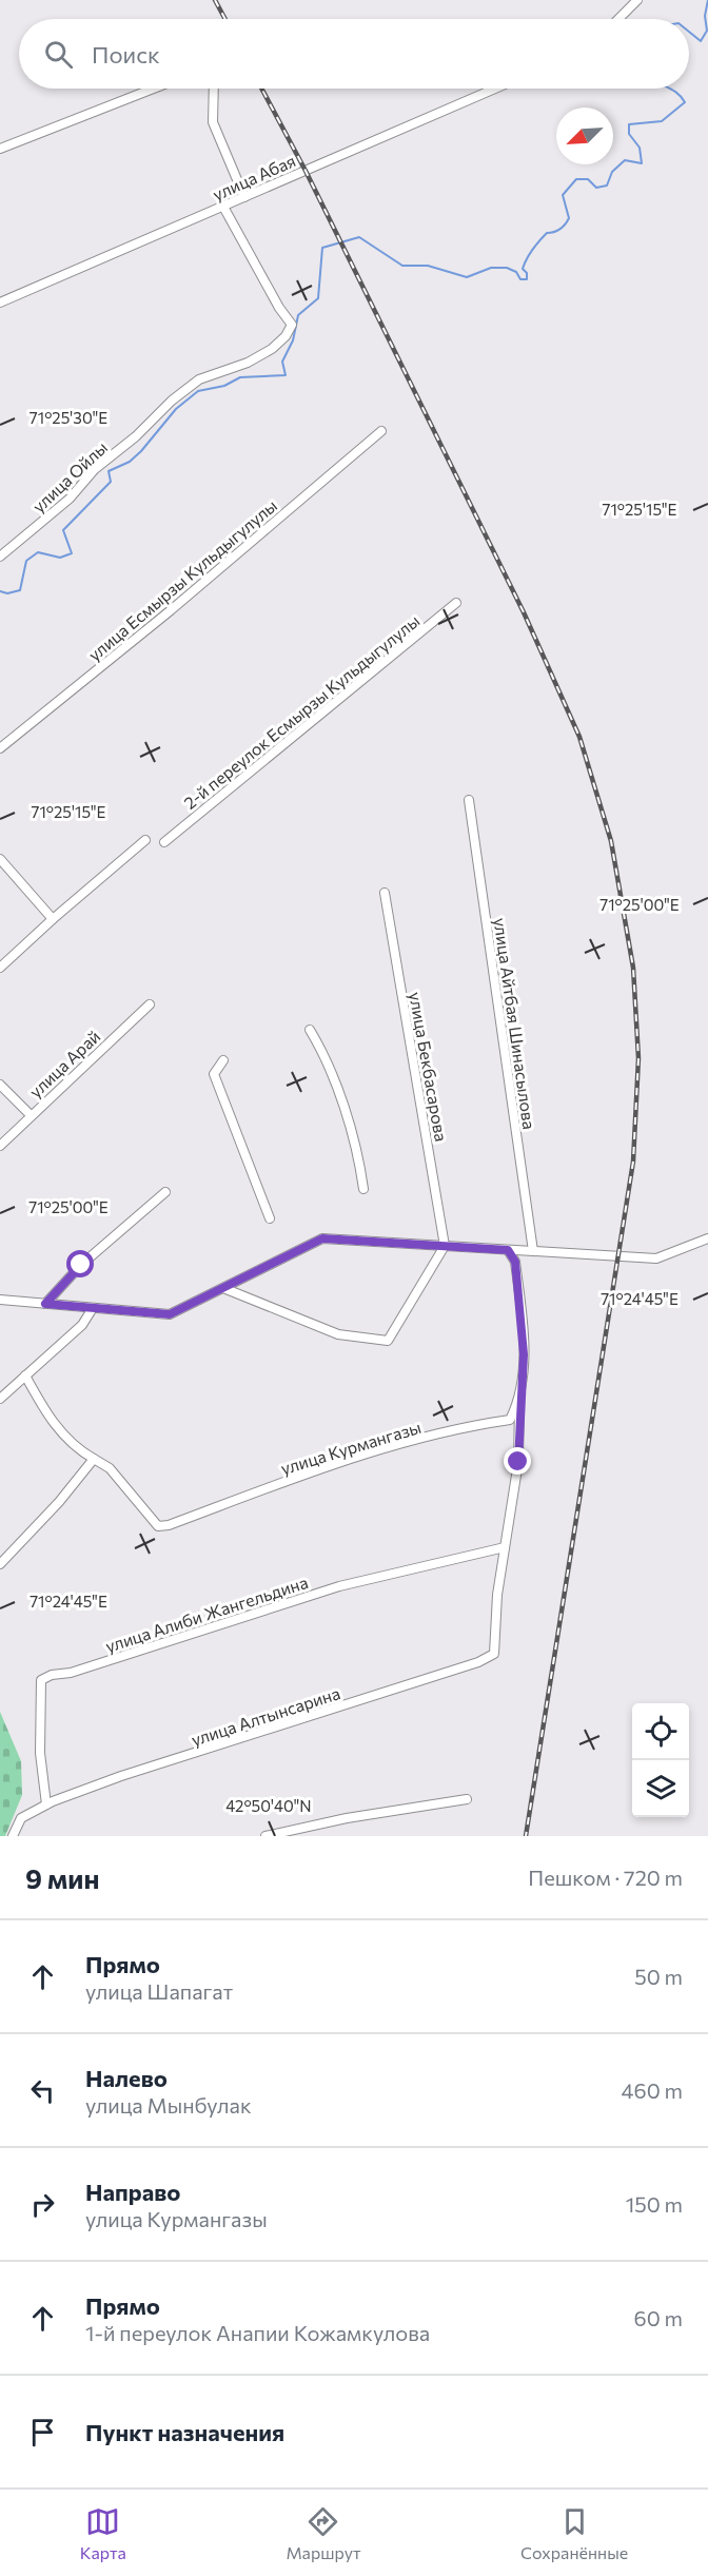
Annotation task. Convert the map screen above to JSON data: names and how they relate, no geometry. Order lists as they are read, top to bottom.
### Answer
{
  "streets": {
    "street": [
      "улица Абая",
      "улица Ойлы",
      "улица Есмырзы Кульдыгулулы",
      "2-й переулок Есмырзы Кульдыгулулы",
      "улица Айтбая Шинасылова",
      "улица Арай",
      "улица Бекбасарова",
      "улица Курмангазы",
      "улица Алиби Жангельдина",
      "улица Алтынсарина"
    ]
  },
  "crossings": [
    ["улица Абая", "улица Ойлы"],
    ["улица Алиби Жангельдина", "улица Алтынсарина"]
  ],
  "north": "bottom left",
  "page": {
    "search": "Поиск",
    "heading": ["9 мин", "Пешком · 720 m"],
    "list": [
      ["Прямо", "улица Шапагат", "50 m"],
      ["Налево", "улица Мынбулак", "460 m"],
      ["Направо", "улица Курмангазы", "150 m"],
      ["Прямо", "1-й переулок Анапии Кожамкулова", "60 m"],
      "Пункт назначения"
    ],
    "nav": ["Карта", "Маршрут", "Сохранённые"]
  },
  "coordinates": [
    "71°25'30\"E",
    "71°25'15\"E",
    "71°25'00\"E",
    "71°24'45\"E",
    "42°50'40\"N"
  ]
}
